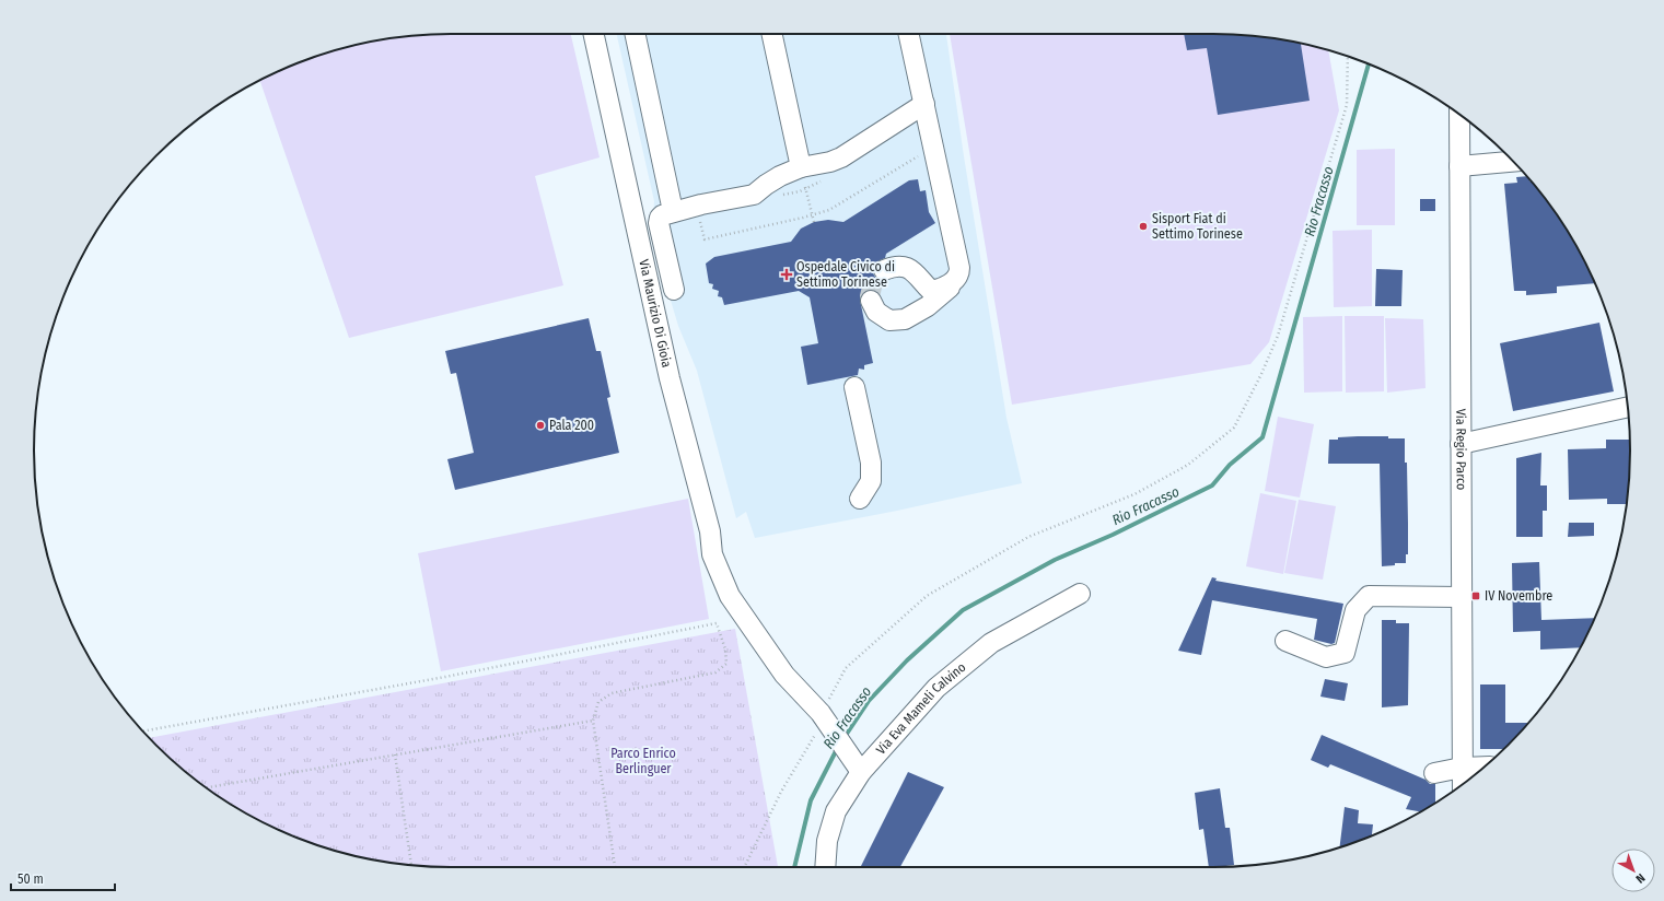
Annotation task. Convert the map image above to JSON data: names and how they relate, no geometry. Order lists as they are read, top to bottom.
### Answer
{
  "streets": {
    "street": ["Via Maurizio Di Gioia", "Via Regio Parco", "Via Eva Mameli Calvino"]
  },
  "crossings": [
    ["Via Maurizio Di Gioia", "Via Eva Mameli Calvino"]
  ],
  "water": ["Rio Fracasso"],
  "parks": ["Parco Enrico Berlinguer"],
  "places": {
    "other": ["Sisport Fiat di Settimo Torinese", "Pala 200"],
    "health": ["Ospedale Civico di Settimo Torinese"],
    "transit": ["IV Novembre"]
  },
  "scale_bar": "50 m",
  "north": "bottom right"
}
